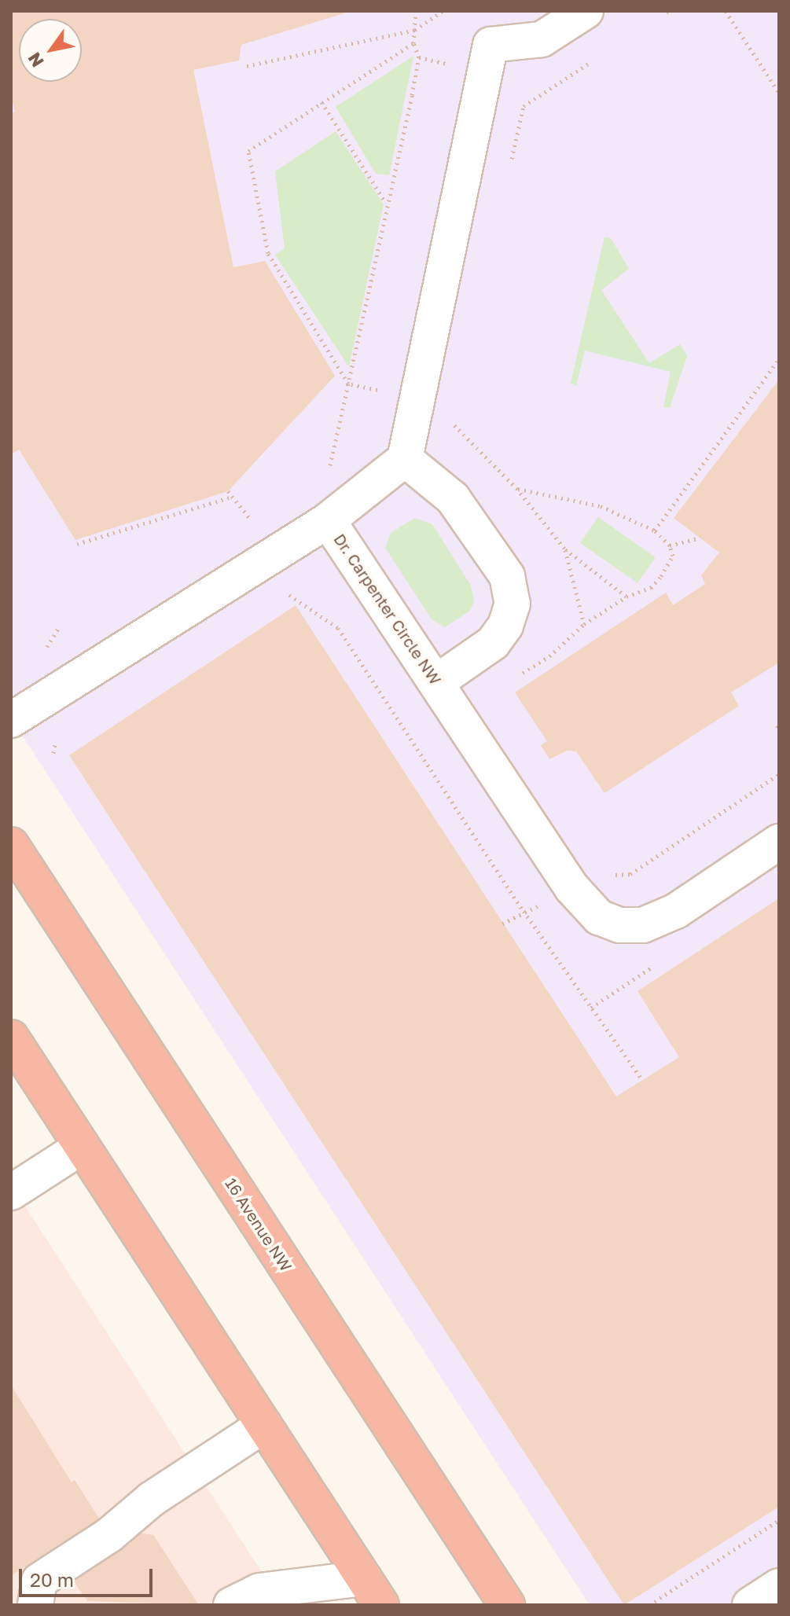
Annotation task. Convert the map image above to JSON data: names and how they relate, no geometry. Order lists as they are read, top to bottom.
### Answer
{
  "streets": {
    "highway": ["16 Avenue NW"],
    "street": ["Dr. Carpenter Circle NW"]
  },
  "scale_bar": "20 m",
  "north": "bottom left"
}
